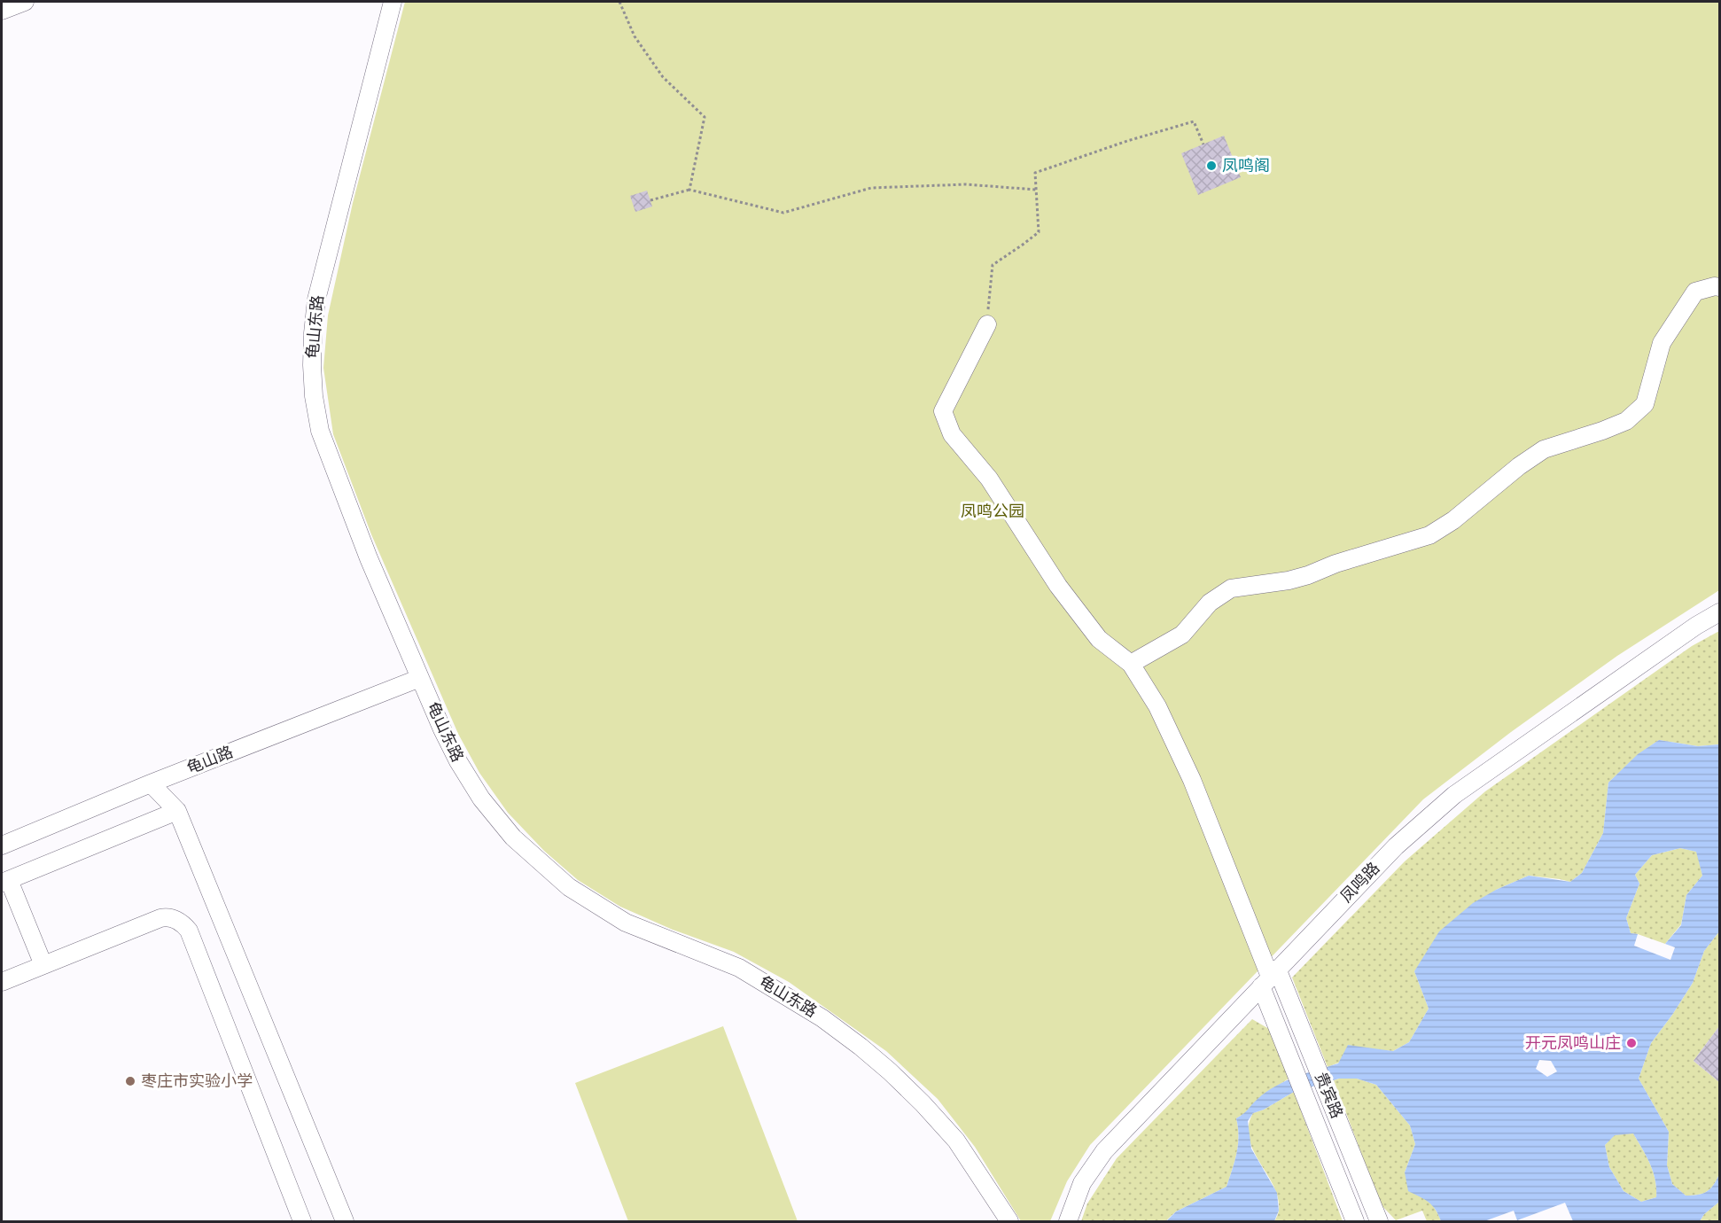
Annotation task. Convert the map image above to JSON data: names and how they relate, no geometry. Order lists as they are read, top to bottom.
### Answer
{
  "streets": {
    "street": [
      "龟山东路",
      "龟山路",
      "凤鸣路",
      "贵宾路"
    ]
  },
  "crossings": [
    ["龟山东路", "龟山路"],
    ["凤鸣路", "贵宾路"]
  ],
  "parks": ["凤鸣公园"],
  "places": ["凤鸣阁", "开元凤鸣山庄", "枣庄市实验小学"]
}
